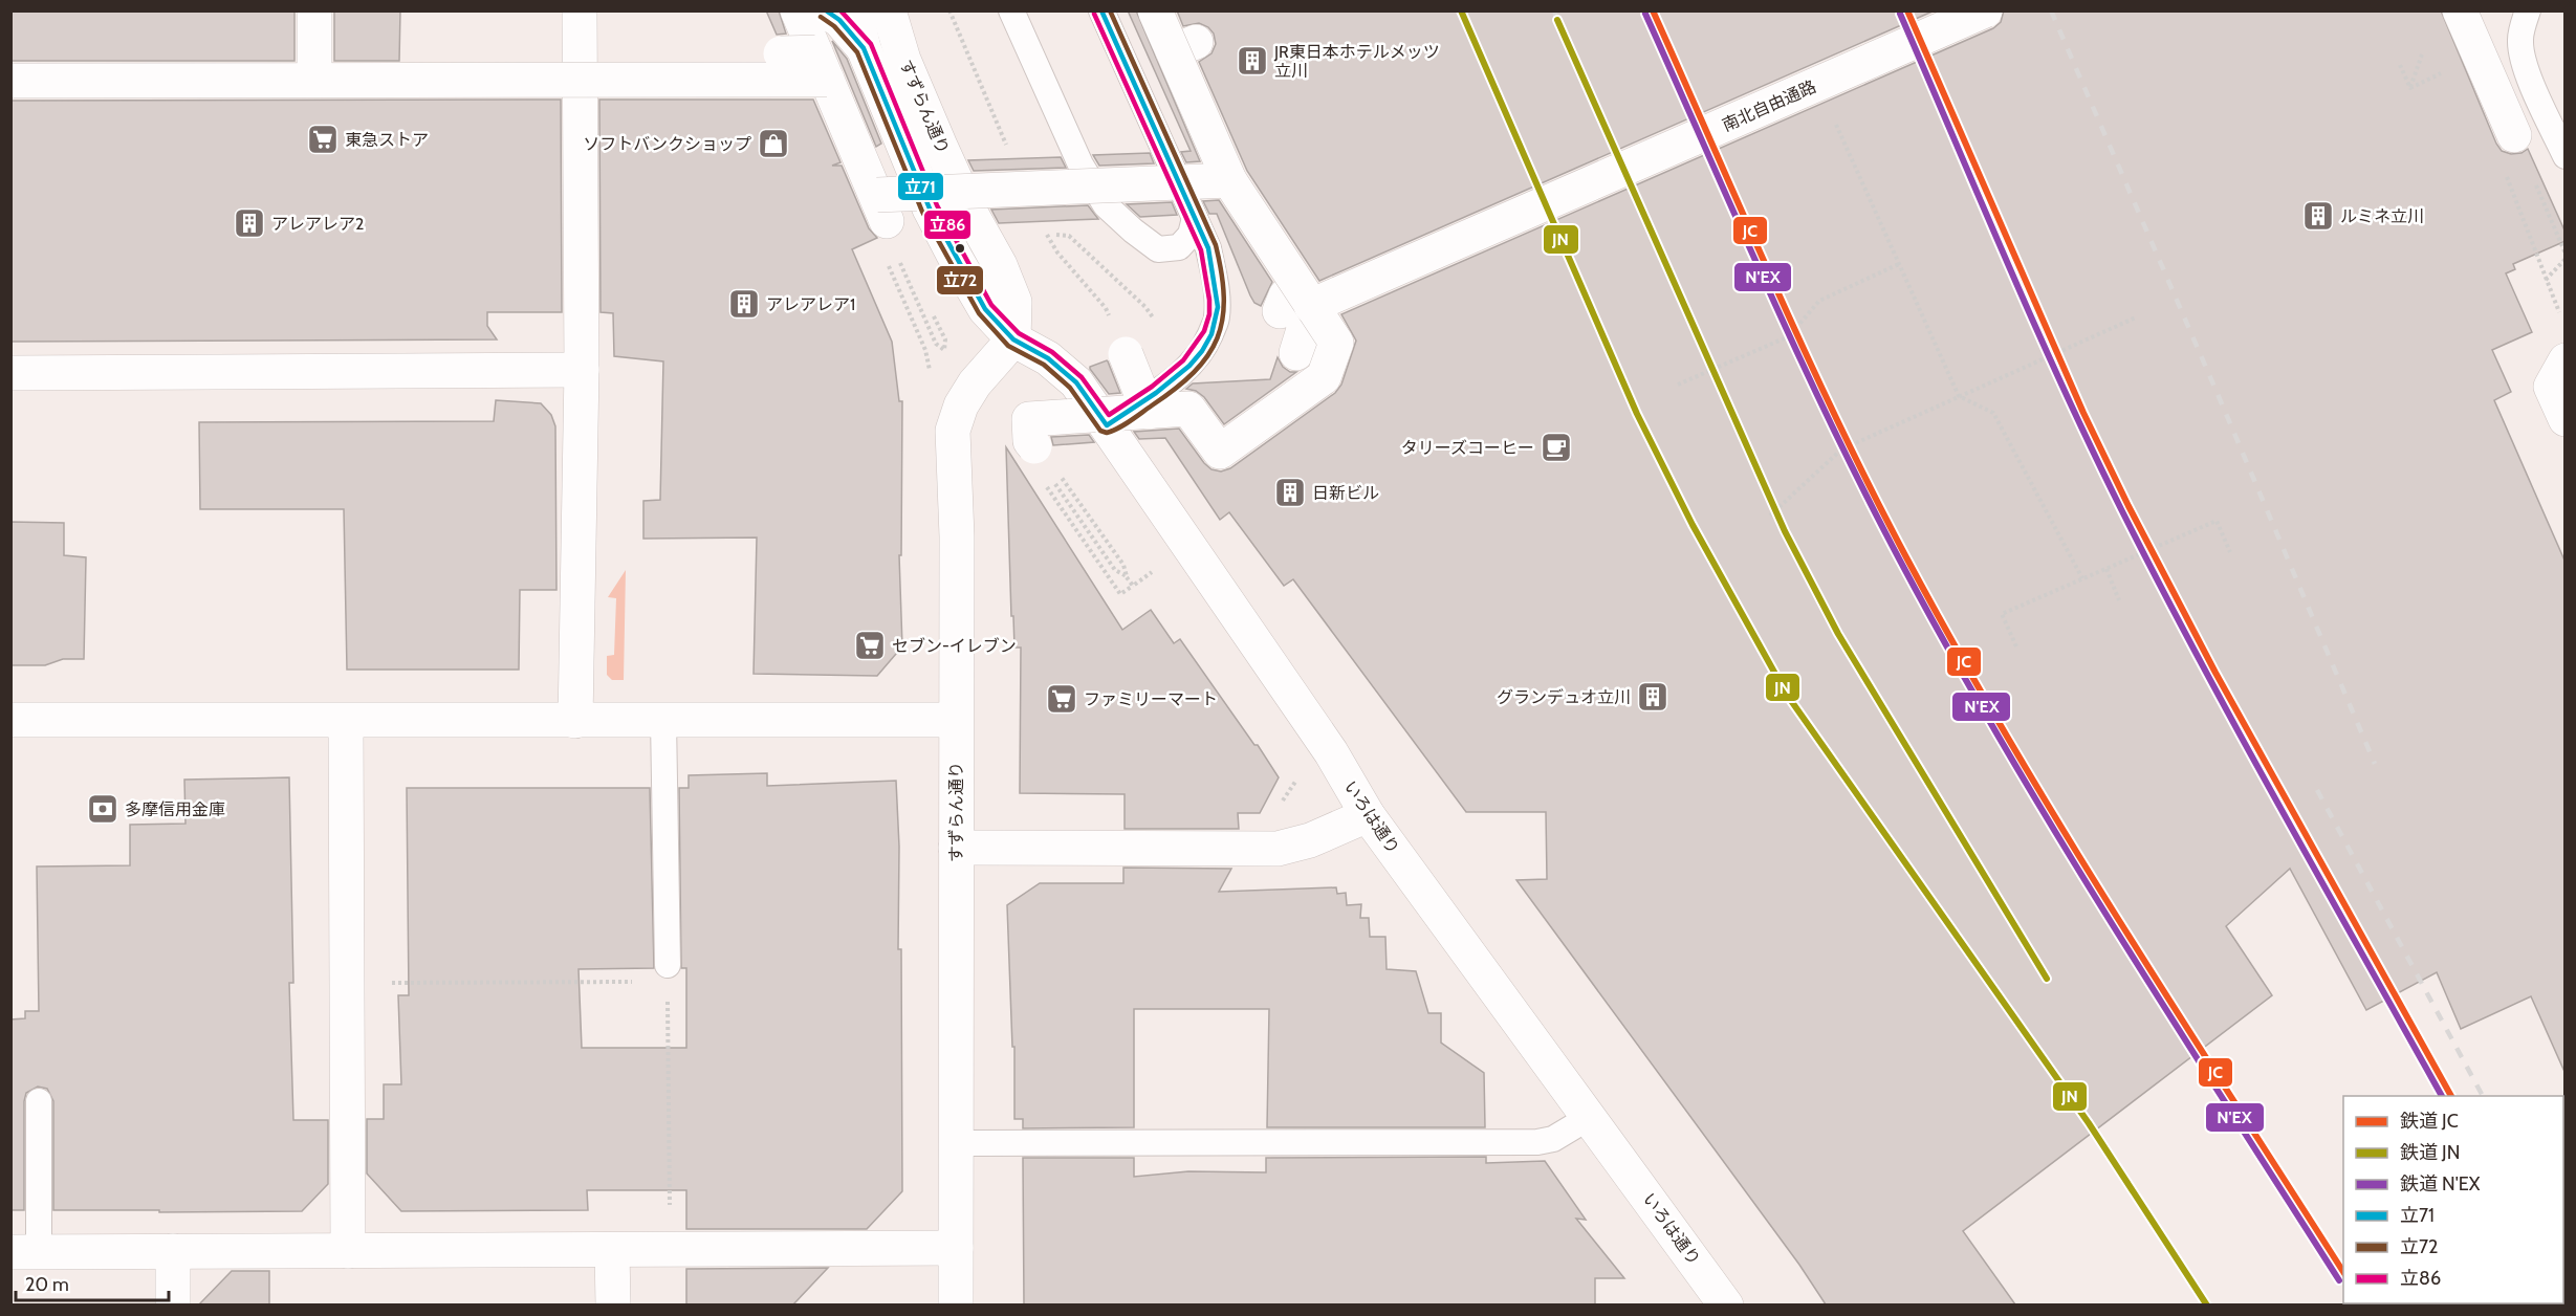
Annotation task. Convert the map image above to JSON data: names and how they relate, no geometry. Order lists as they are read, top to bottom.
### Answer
{
  "streets": {
    "street": ["南北自由通路", "すずらん通り", "いろは通り"]
  },
  "crossings": [
    ["すずらん通り", "いろは通り"]
  ],
  "places": {
    "building": [
      "JR東日本ホテルメッツ 立川",
      "ルミネ立川",
      "アレアレア2",
      "アレアレア1",
      "日新ビル",
      "グランデュオ立川"
    ],
    "supermarket": ["東急ストア", "セブン-イレブン", "ファミリーマート"],
    "shop": ["ソフトバンクショップ"],
    "cafe": ["タリーズコーヒー"],
    "bank": ["多摩信用金庫"]
  },
  "lines": [
    "rail line JC",
    "rail line JN",
    "transit line 立71",
    "transit line 立72",
    "transit line 立86",
    "rail line N'EX"
  ],
  "legend": [
    "鉄道 JC",
    "鉄道 JN",
    "鉄道 N'EX",
    "立71",
    "立72",
    "立86"
  ],
  "scale_bar": "20 m"
}
